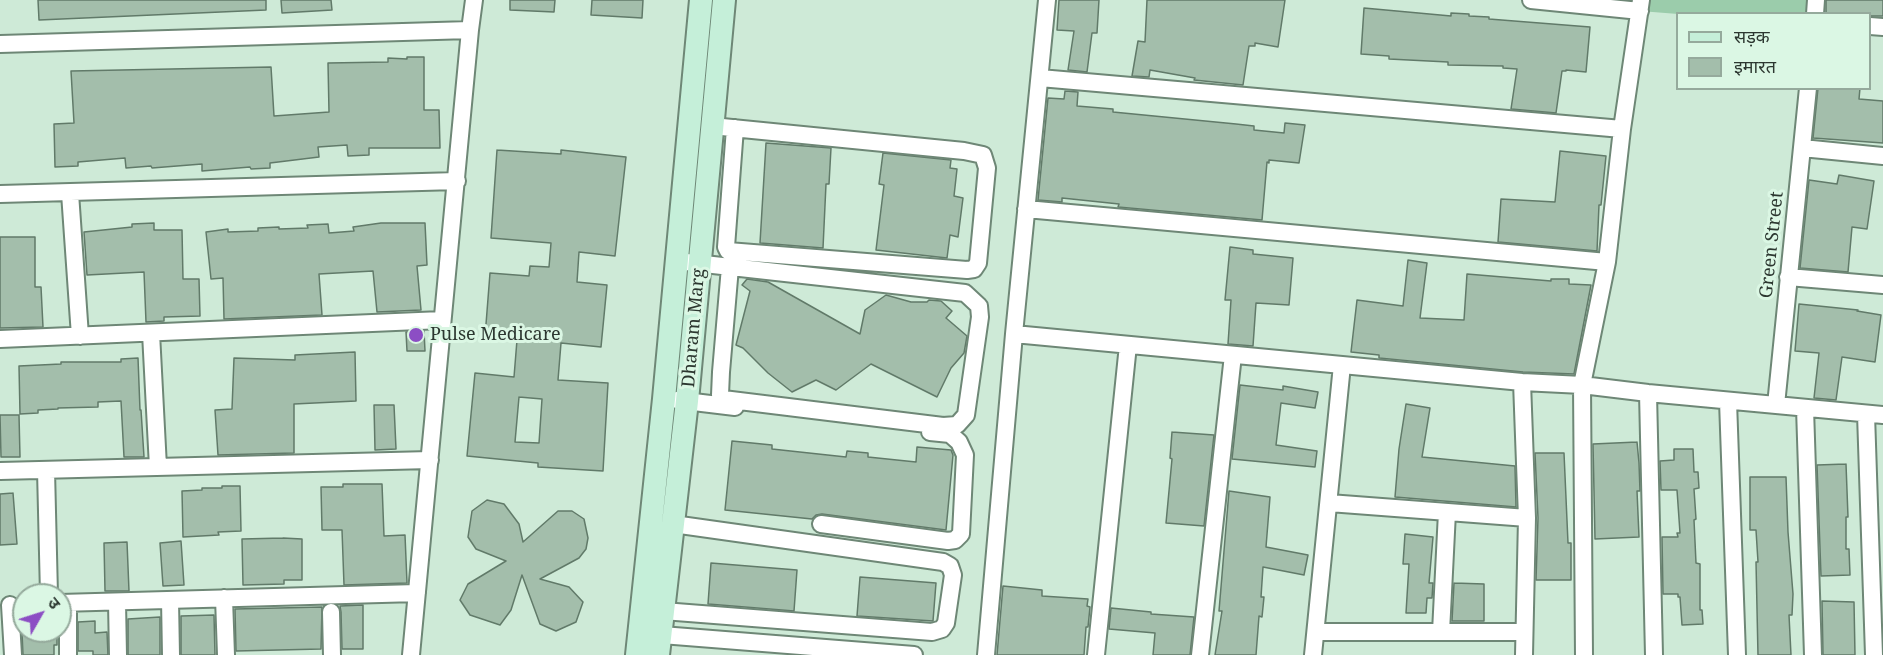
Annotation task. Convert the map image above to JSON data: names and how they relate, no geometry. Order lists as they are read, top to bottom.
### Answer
{
  "streets": {
    "street": ["Green Street", "Dharam Marg"]
  },
  "places": ["Pulse Medicare"],
  "legend": ["सड़क", "इमारत"],
  "north": "top right"
}
